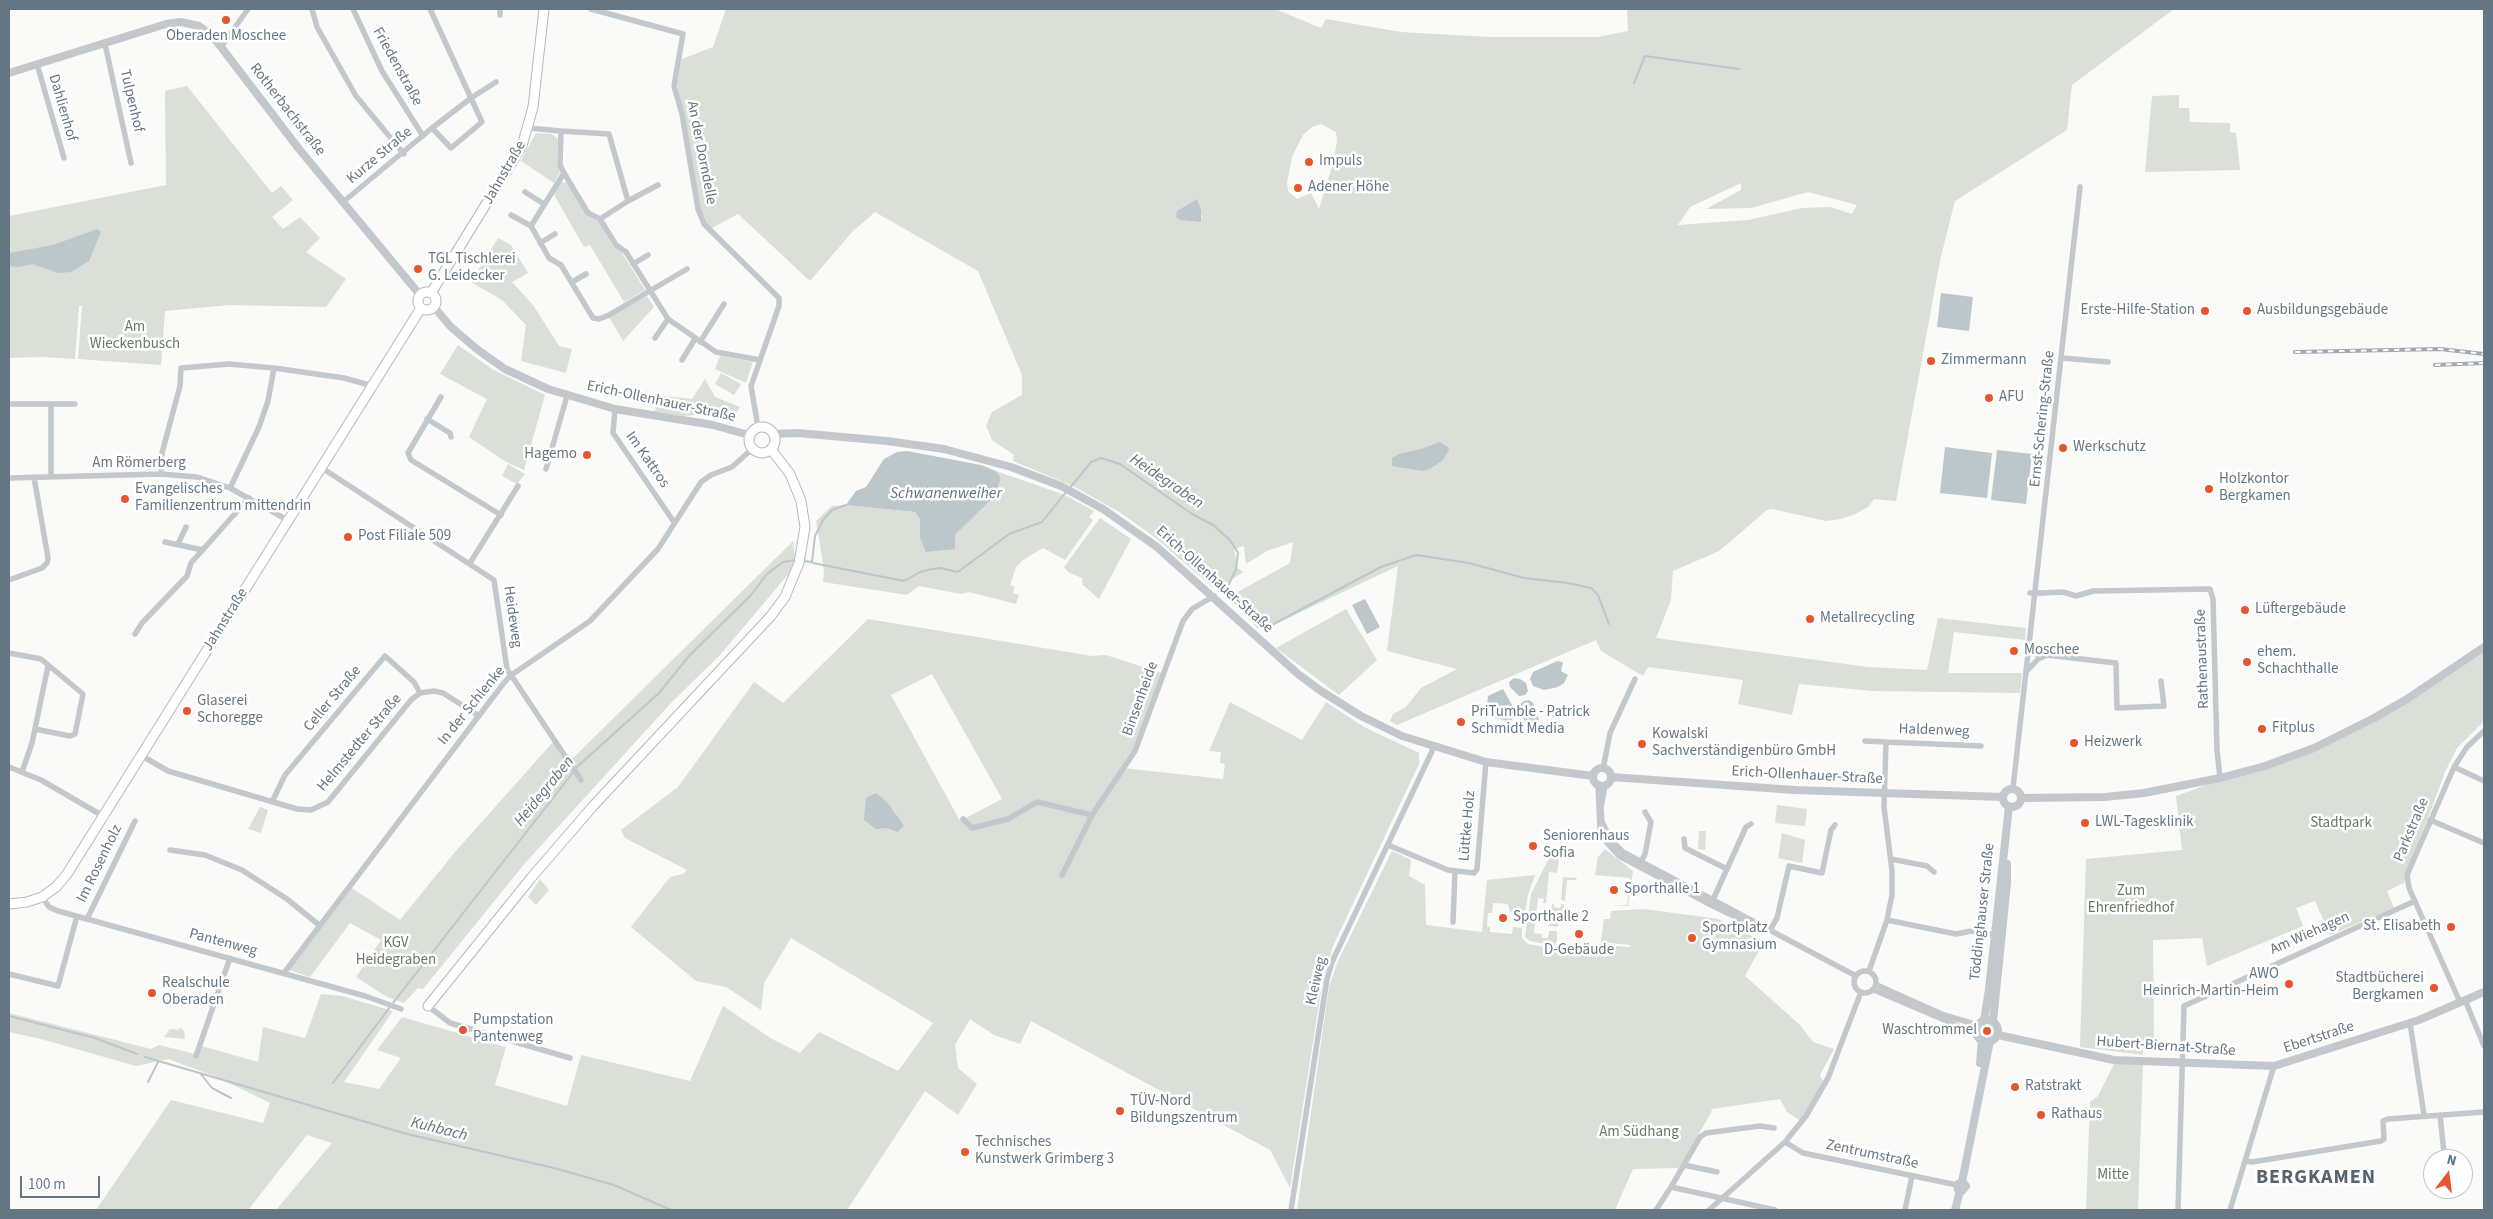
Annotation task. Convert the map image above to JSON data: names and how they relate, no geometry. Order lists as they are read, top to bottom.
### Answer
{
  "streets": {
    "main road": ["Jahnstraße"],
    "street": [
      "Friedenstraße",
      "Tulpenhof",
      "Dahlienhof",
      "Rotherbachstraße",
      "An der Dorndelle",
      "Kurze Straße",
      "Erich-Ollenhauer-Straße",
      "Ernst-Schering-Straße",
      "Im Kattros",
      "Am Römerberg",
      "Heideweg",
      "Rathenaustraße",
      "Celler Straße",
      "Binsenheide",
      "In der Schlenke",
      "Haldenweg",
      "Helmstedter Straße",
      "Lüttke Holz",
      "Parkstraße",
      "Im Rosenholz",
      "Töddinghauser Straße",
      "Am Wiehagen",
      "Pantenweg",
      "Kleiweg",
      "Ebertstraße",
      "Hubert-Biernat-Straße",
      "Zentrumstraße"
    ]
  },
  "crossings": [
    ["Friedenstraße", "Kurze Straße"],
    ["Tulpenhof", "Rotherbachstraße"],
    ["Dahlienhof", "Rotherbachstraße"],
    ["Rotherbachstraße", "Kurze Straße"],
    ["Rotherbachstraße", "Jahnstraße"],
    ["Rotherbachstraße", "Erich-Ollenhauer-Straße"],
    ["An der Dorndelle", "Erich-Ollenhauer-Straße"],
    ["An der Dorndelle", "In der Schlenke"],
    ["Jahnstraße", "Erich-Ollenhauer-Straße"],
    ["Jahnstraße", "Am Römerberg"],
    ["Jahnstraße", "Heideweg"],
    ["Jahnstraße", "Helmstedter Straße"],
    ["Jahnstraße", "Pantenweg"],
    ["Erich-Ollenhauer-Straße", "Ernst-Schering-Straße"],
    ["Erich-Ollenhauer-Straße", "Im Kattros"],
    ["Erich-Ollenhauer-Straße", "Binsenheide"],
    ["Erich-Ollenhauer-Straße", "In der Schlenke"],
    ["Erich-Ollenhauer-Straße", "Haldenweg"],
    ["Erich-Ollenhauer-Straße", "Lüttke Holz"],
    ["Erich-Ollenhauer-Straße", "Töddinghauser Straße"],
    ["Erich-Ollenhauer-Straße", "Kleiweg"],
    ["Ernst-Schering-Straße", "Töddinghauser Straße"],
    ["Im Kattros", "In der Schlenke"],
    ["Heideweg", "In der Schlenke"],
    ["Celler Straße", "Helmstedter Straße"],
    ["In der Schlenke", "Helmstedter Straße"],
    ["In der Schlenke", "Pantenweg"],
    ["Lüttke Holz", "Kleiweg"],
    ["Parkstraße", "Am Wiehagen"],
    ["Parkstraße", "Ebertstraße"],
    ["Im Rosenholz", "Pantenweg"],
    ["Töddinghauser Straße", "Hubert-Biernat-Straße"],
    ["Töddinghauser Straße", "Zentrumstraße"],
    ["Am Wiehagen", "Hubert-Biernat-Straße"],
    ["Ebertstraße", "Hubert-Biernat-Straße"]
  ],
  "districts": ["BERGKAMEN"],
  "water": ["Heidegraben", "Schwanenweiher", "Kuhbach"],
  "parks": [
    "Am Wieckenbusch",
    "Stadtpark",
    "Zum Ehrenfriedhof",
    "KGV Heidegraben",
    "Am Südhang",
    "Mitte"
  ],
  "places": [
    "Oberaden Moschee",
    "Impuls",
    "Adener Höhe",
    "TGL Tischlerei G. Leidecker",
    "Erste-Hilfe-Station",
    "Ausbildungsgebäude",
    "Zimmermann",
    "AFU",
    "Werkschutz",
    "Hagemo",
    "Holzkontor Bergkamen",
    "Evangelisches Familienzentrum mittendrin",
    "Post Filiale 509",
    "Lüftergebäude",
    "Metallrecycling",
    "Moschee",
    "ehem. Schachthalle",
    "Glaserei Schoregge",
    "PriTumble - Patrick Schmidt Media",
    "Fitplus",
    "Heizwerk",
    "Kowalski Sachverständigenbüro GmbH",
    "LWL-Tagesklinik",
    "Seniorenhaus Sofia",
    "Sporthalle 1",
    "Sporthalle 2",
    "St. Elisabeth",
    "D-Gebäude",
    "Sportplatz Gymnasium",
    "AWO Heinrich-Martin-Heim",
    "Stadtbücherei Bergkamen",
    "Realschule Oberaden",
    "Pumpstation Pantenweg",
    "Waschtrommel",
    "Ratstrakt",
    "TÜV-Nord Bildungszentrum",
    "Rathaus",
    "Technisches Kunstwerk Grimberg 3"
  ],
  "scale_bar": "100 m",
  "north": "top"
}
